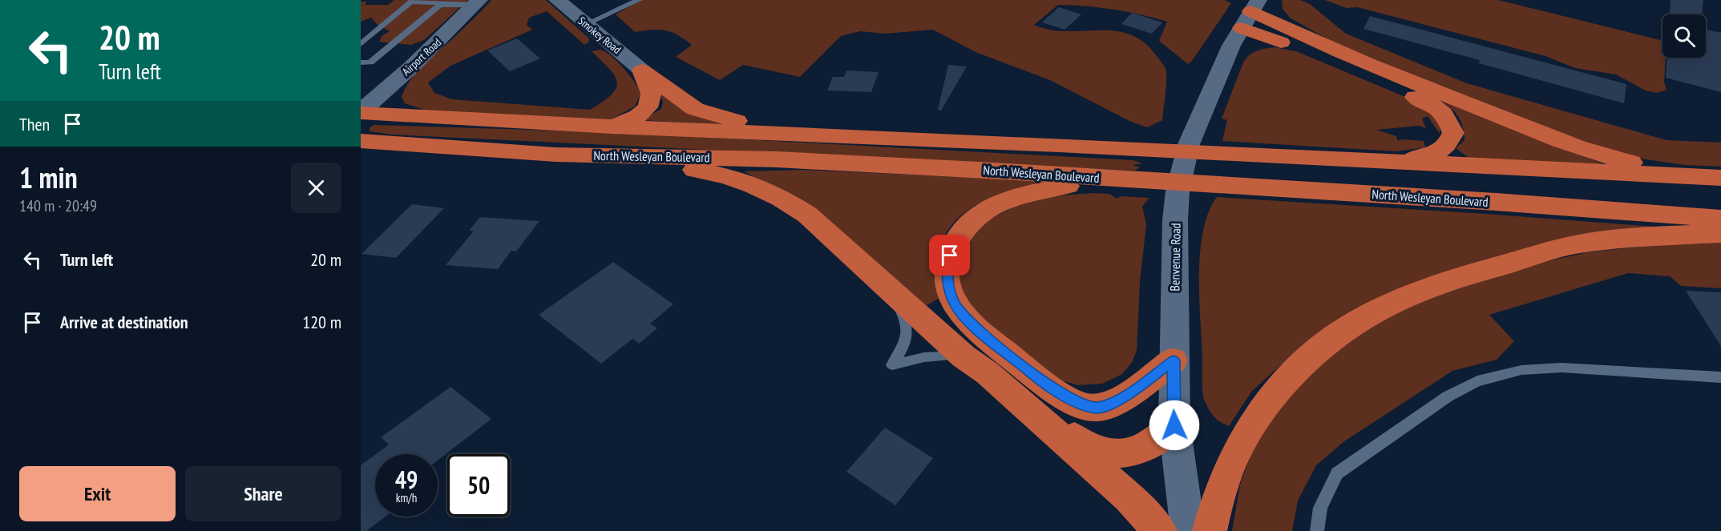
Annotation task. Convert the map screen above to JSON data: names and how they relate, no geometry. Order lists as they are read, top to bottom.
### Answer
{
  "streets": {
    "highway": ["North Wesleyan Boulevard"],
    "main road": ["Smokey Road", "Airport Road", "Benvenue Road"]
  },
  "crossings": [
    ["Airport Road", "North Wesleyan Boulevard"]
  ],
  "page": {
    "turn": ["20 m", "Turn left"],
    "then": "Then",
    "heading": ["1 min", "140 m · 20:49"],
    "list": [
      {
        "name": "Turn left",
        "value": "20 m"
      },
      {
        "name": "Arrive at destination",
        "value": "120 m"
      }
    ],
    "speed": "49 km/h",
    "limit": "50",
    "buttons": ["Exit", "Share"]
  }
}
